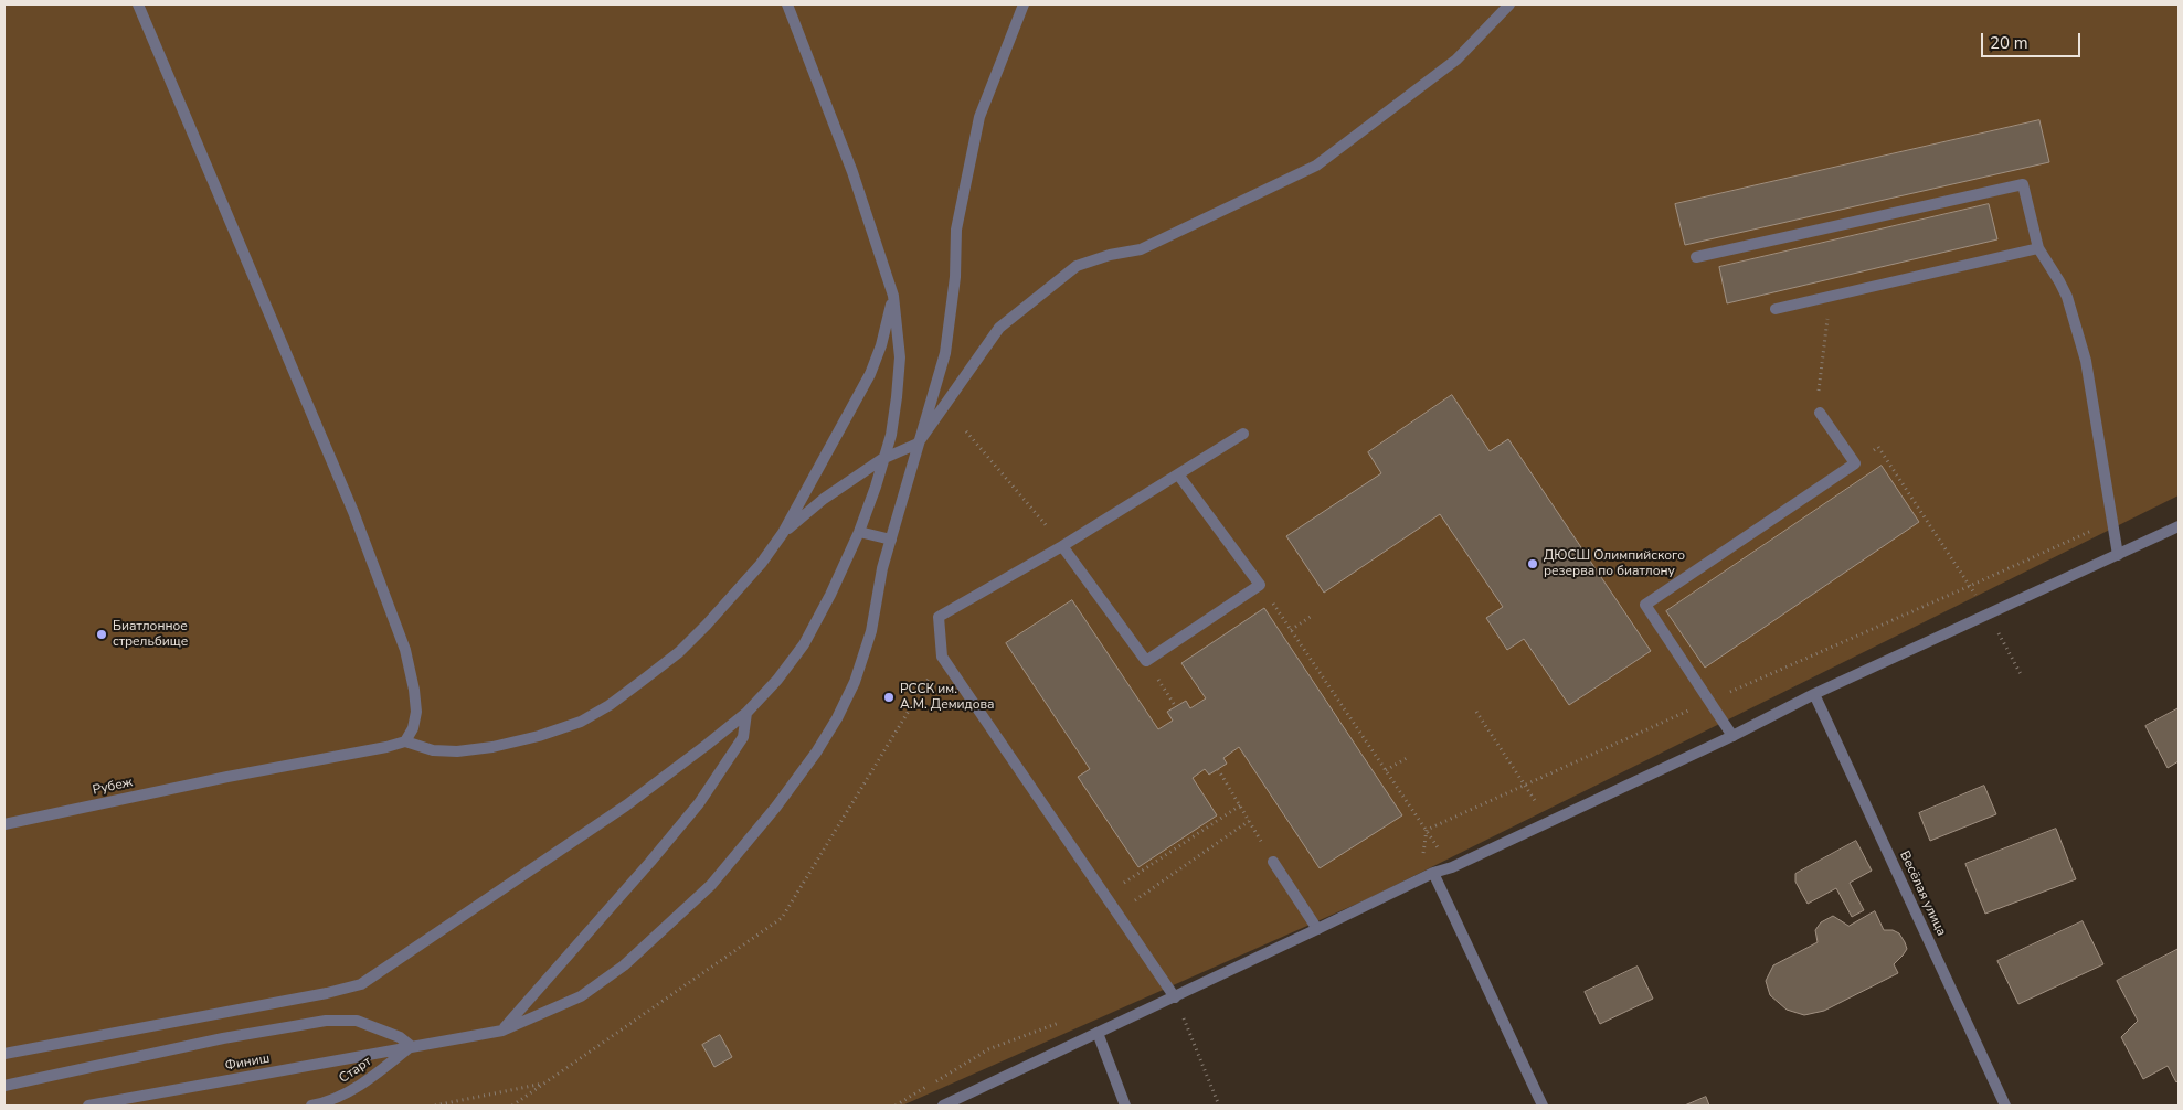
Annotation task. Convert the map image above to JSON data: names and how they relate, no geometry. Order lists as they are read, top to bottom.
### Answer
{
  "streets": {
    "street": [
      "Рубеж",
      "Весёлая улица",
      "Финиш",
      "Старт"
    ]
  },
  "crossings": [
    ["Финиш", "Старт"]
  ],
  "places": ["ДЮСШ Олимпийского резерва по биатлону", "Биатлонное стрельбище", "РССК им. А.М. Демидова"],
  "scale_bar": "20 m"
}
